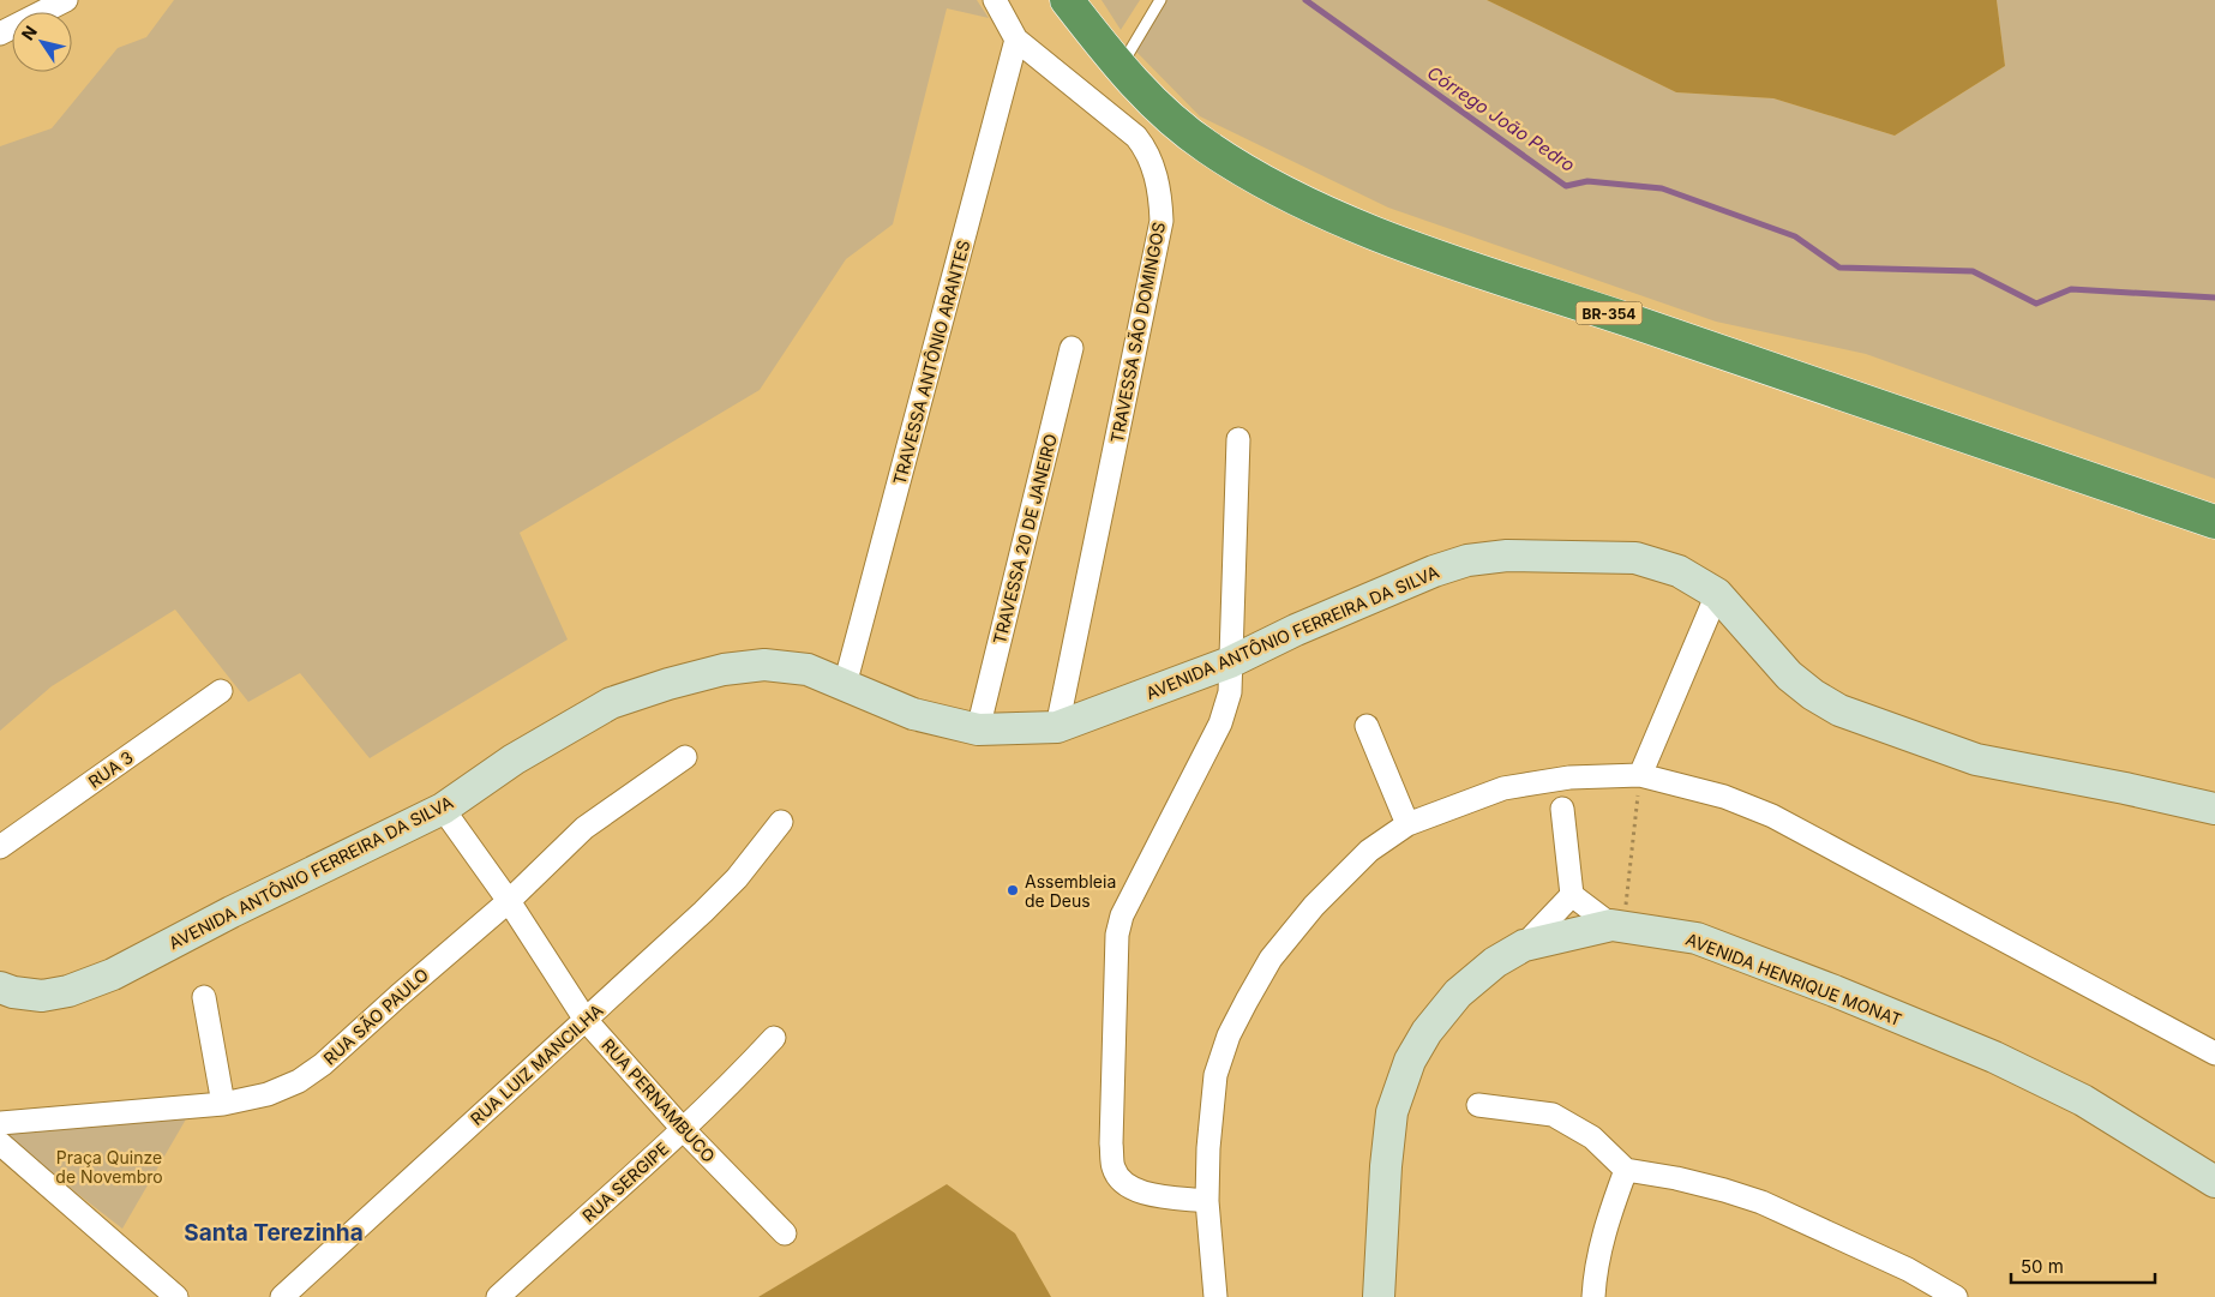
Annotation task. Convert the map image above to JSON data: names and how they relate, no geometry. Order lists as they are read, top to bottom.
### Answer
{
  "streets": {
    "highway": ["BR-354"],
    "street": [
      "TRAVESSA SÃO DOMINGOS",
      "TRAVESSA ANTÔNIO ARANTES",
      "TRAVESSA 20 DE JANEIRO",
      "AVENIDA ANTÔNIO FERREIRA DA SILVA",
      "RUA 3",
      "AVENIDA HENRIQUE MONAT",
      "RUA SÃO PAULO",
      "RUA LUIZ MANCILHA",
      "RUA PERNAMBUCO",
      "RUA SERGIPE"
    ]
  },
  "crossings": [
    ["TRAVESSA SÃO DOMINGOS", "TRAVESSA ANTÔNIO ARANTES"],
    ["TRAVESSA SÃO DOMINGOS", "AVENIDA ANTÔNIO FERREIRA DA SILVA"],
    ["TRAVESSA ANTÔNIO ARANTES", "AVENIDA ANTÔNIO FERREIRA DA SILVA"],
    ["TRAVESSA 20 DE JANEIRO", "AVENIDA ANTÔNIO FERREIRA DA SILVA"],
    ["AVENIDA ANTÔNIO FERREIRA DA SILVA", "RUA PERNAMBUCO"],
    ["RUA SÃO PAULO", "RUA PERNAMBUCO"],
    ["RUA LUIZ MANCILHA", "RUA PERNAMBUCO"],
    ["RUA PERNAMBUCO", "RUA SERGIPE"]
  ],
  "districts": ["Santa Terezinha"],
  "water": ["Córrego João Pedro"],
  "parks": ["Praça Quinze de Novembro"],
  "places": ["Assembleia de Deus"],
  "scale_bar": "50 m",
  "north": "top left"
}
